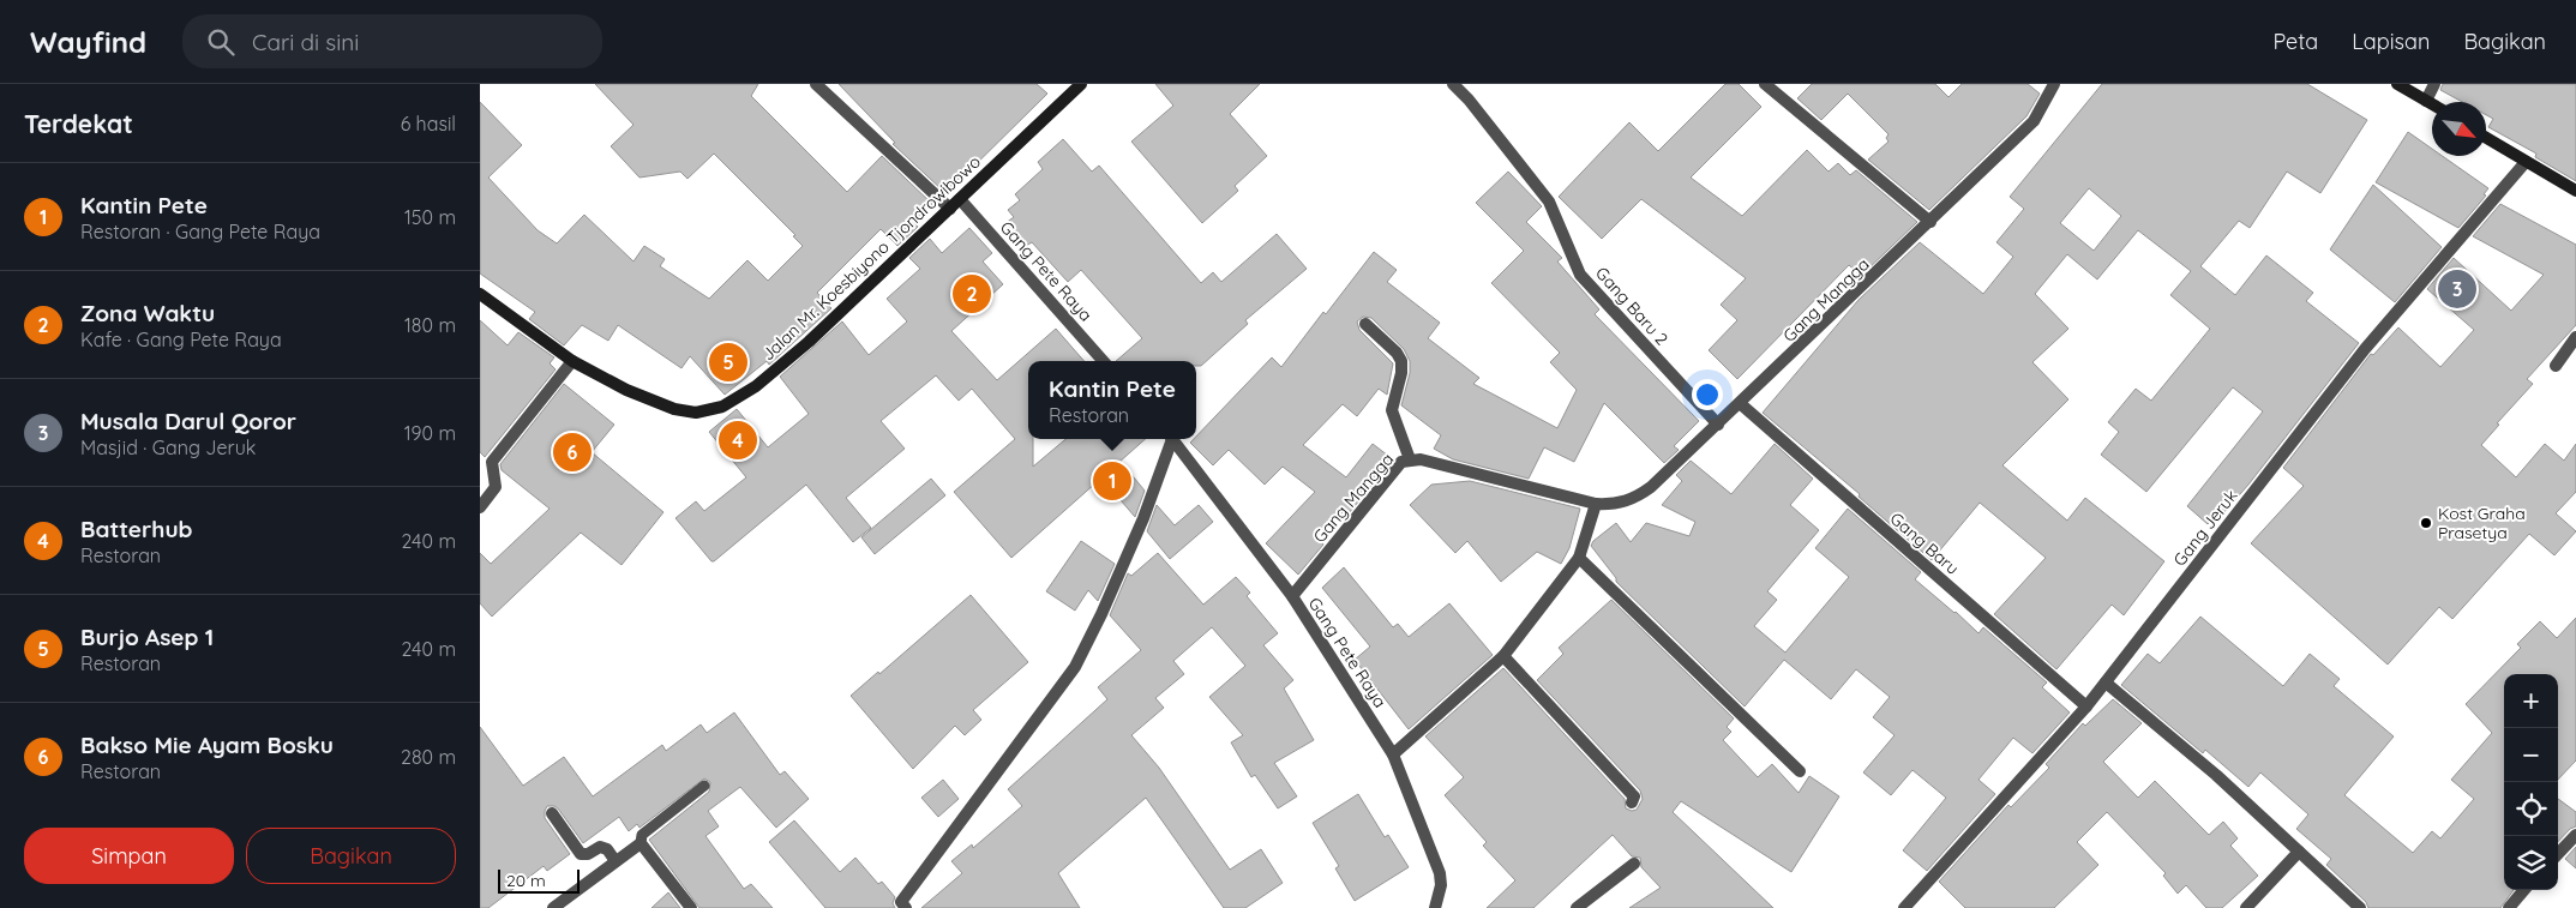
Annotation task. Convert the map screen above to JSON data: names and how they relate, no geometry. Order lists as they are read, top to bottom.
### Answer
{
  "streets": {
    "main road": ["Jalan Mr. Koesbiyono Tjondrowibowo"],
    "street": [
      "Gang Pete Raya",
      "Gang Mangga",
      "Gang Baru 2",
      "Gang Jeruk",
      "Gang Baru"
    ]
  },
  "crossings": [
    ["Jalan Mr. Koesbiyono Tjondrowibowo", "Gang Pete Raya"],
    ["Gang Pete Raya", "Gang Mangga"],
    ["Gang Mangga", "Gang Baru 2"],
    ["Gang Mangga", "Gang Baru"],
    ["Gang Jeruk", "Gang Baru"]
  ],
  "places": ["Kost Graha Prasetya"],
  "scale_bar": "20 m",
  "north": "bottom right",
  "page": {
    "header": "Wayfind",
    "search": "Cari di sini",
    "nav": ["Peta", "Lapisan", "Bagikan"],
    "heading": ["Terdekat", "6 hasil"],
    "list": [
      {
        "mark": "1",
        "name": "Kantin Pete",
        "note": "Restoran · Gang Pete Raya",
        "value": "150 m"
      },
      {
        "mark": "2",
        "name": "Zona Waktu",
        "note": "Kafe · Gang Pete Raya",
        "value": "180 m"
      },
      {
        "mark": "3",
        "name": "Musala Darul Qoror",
        "note": "Masjid · Gang Jeruk",
        "value": "190 m"
      },
      {
        "mark": "4",
        "name": "Batterhub",
        "note": "Restoran",
        "value": "240 m"
      },
      {
        "mark": "5",
        "name": "Burjo Asep 1",
        "note": "Restoran",
        "value": "240 m"
      },
      {
        "mark": "6",
        "name": "Bakso Mie Ayam Bosku",
        "note": "Restoran",
        "value": "280 m"
      }
    ],
    "pins": [
      "3",
      "2",
      "5",
      "4",
      "6",
      "1"
    ],
    "popup": ["Kantin Pete", "Restoran"],
    "map_buttons": ["+", "−"],
    "buttons": ["Simpan", "Bagikan"],
    "scale": "20 m"
  }
}
